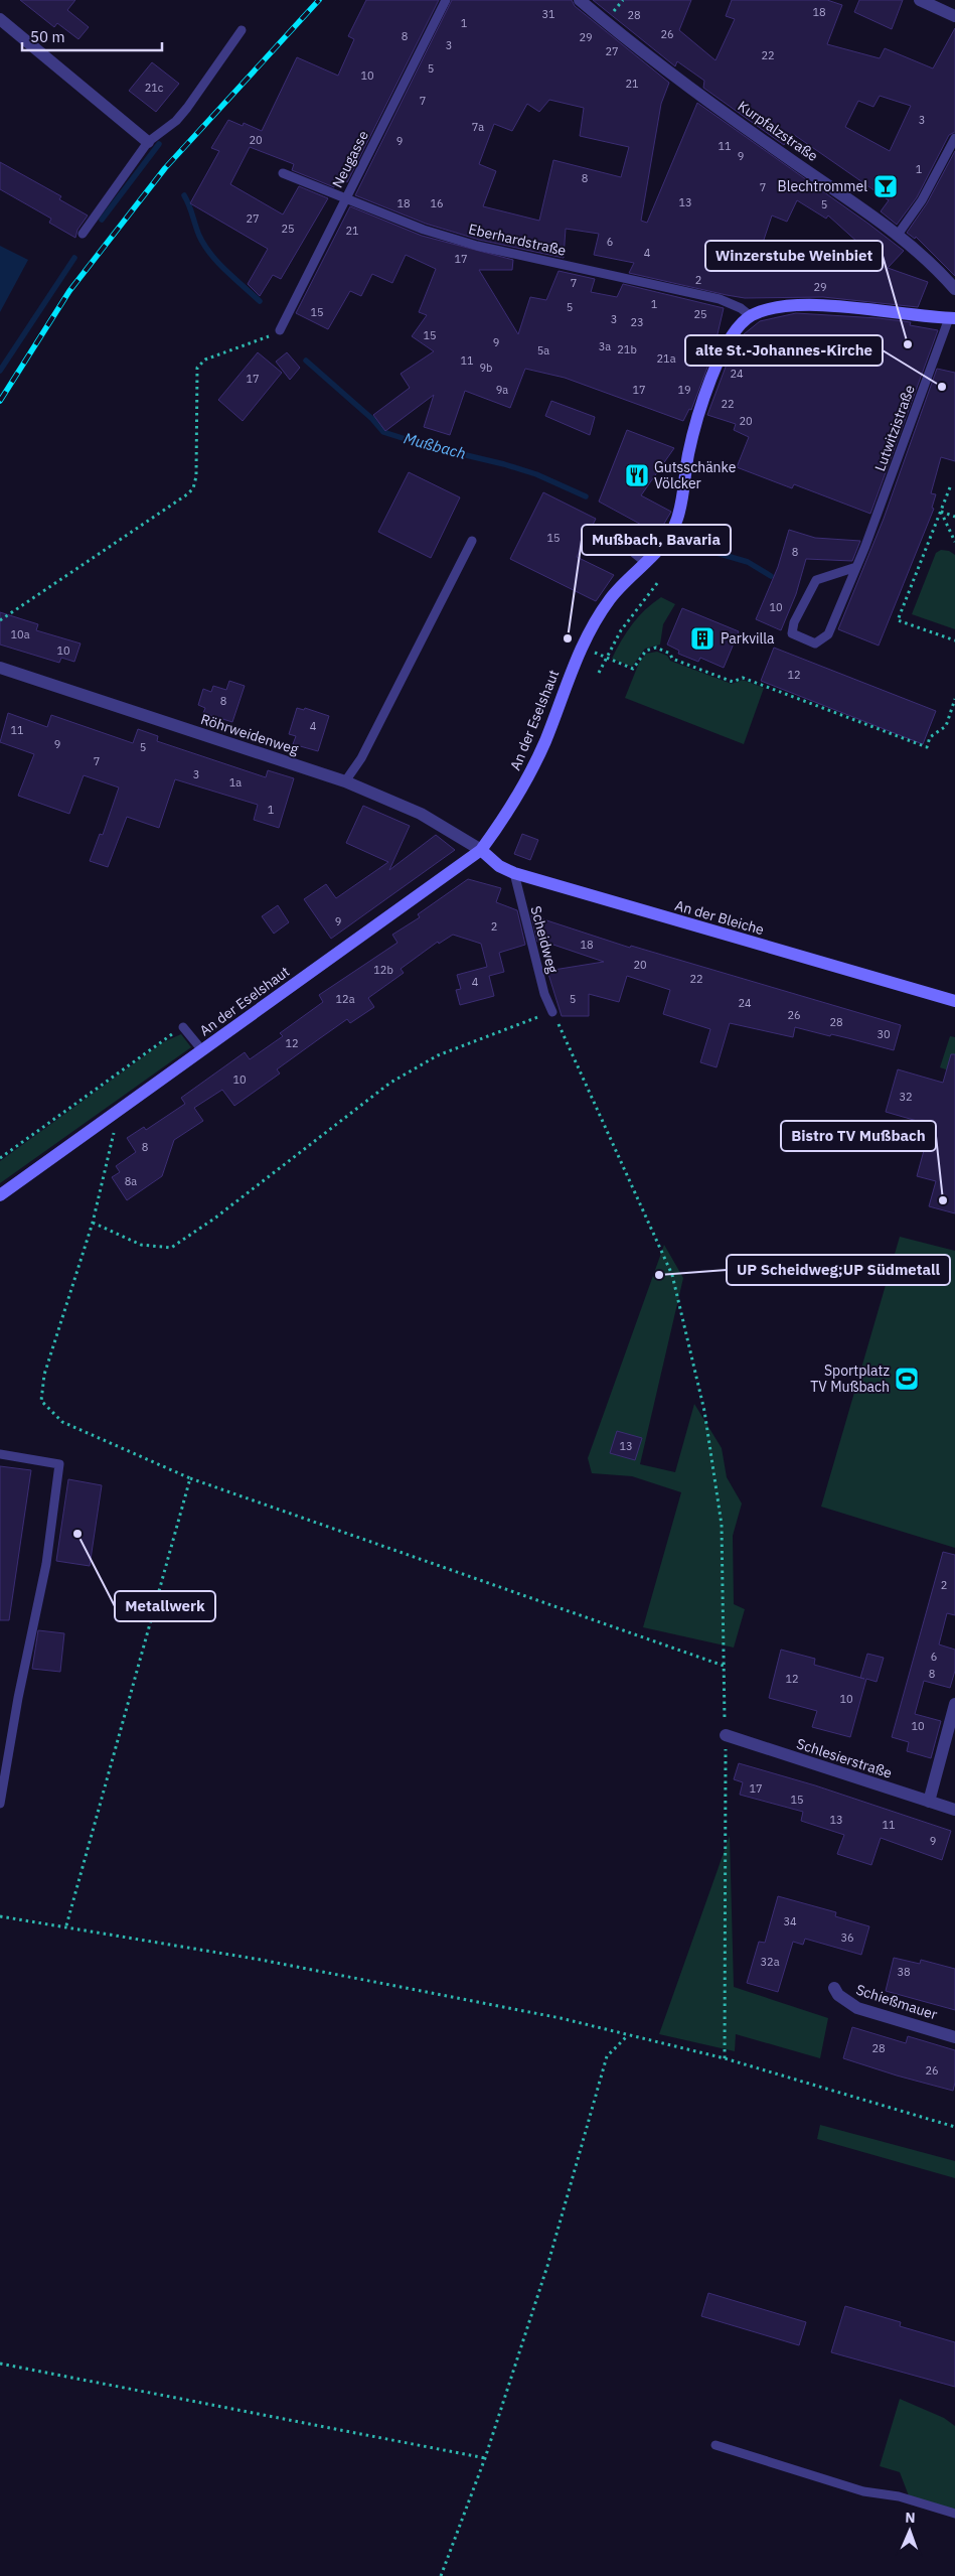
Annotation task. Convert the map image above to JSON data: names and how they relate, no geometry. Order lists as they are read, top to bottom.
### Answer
{
  "streets": {
    "main road": ["An der Eselshaut", "An der Bleiche"],
    "street": [
      "Kurpfalzstraße",
      "Röhrweidenweg",
      "Schlesierstraße",
      "Schießmauer"
    ],
    "lane": [
      "Neugasse",
      "Eberhardstraße",
      "Lutwitzistraße",
      "Scheidweg"
    ]
  },
  "crossings": [
    ["Neugasse", "Eberhardstraße"],
    ["Eberhardstraße", "An der Eselshaut"],
    ["Lutwitzistraße", "An der Eselshaut"],
    ["An der Eselshaut", "Röhrweidenweg"],
    ["An der Eselshaut", "An der Bleiche"],
    ["Röhrweidenweg", "An der Bleiche"],
    ["An der Bleiche", "Scheidweg"]
  ],
  "water": ["Mußbach"],
  "places": {
    "bar": ["Blechtrommel"],
    "other": [
      "Winzerstube Weinbiet",
      "alte St.-Johannes-Kirche",
      "Mußbach, Bavaria",
      "Bistro TV Mußbach",
      "UP Scheidweg;UP Südmetall",
      "Metallwerk"
    ],
    "restaurant": ["Gutsschänke Völcker"],
    "building": ["Parkvilla"],
    "sports": ["Sportplatz TV Mußbach"]
  },
  "house_numbers": [
    "18",
    "31",
    "28",
    "1",
    "26",
    "8",
    "29",
    "3",
    "27",
    "22",
    "5",
    "10",
    "21",
    "21c",
    "7",
    "3",
    "7a",
    "20",
    "9",
    "11",
    "9",
    "1",
    "8",
    "7",
    "13",
    "18",
    "16",
    "5",
    "27",
    "25",
    "21",
    "6",
    "4",
    "17",
    "2",
    "7",
    "29",
    "1",
    "5",
    "15",
    "25",
    "3",
    "23",
    "15",
    "9",
    "3a",
    "21b",
    "5a",
    "21a",
    "11",
    "9b",
    "24",
    "17",
    "9a",
    "17",
    "19",
    "22",
    "20",
    "15",
    "8",
    "10",
    "10a",
    "10",
    "12",
    "8",
    "4",
    "11",
    "9",
    "5",
    "7",
    "3",
    "1a",
    "1",
    "9",
    "2",
    "18",
    "20",
    "12b",
    "22",
    "4",
    "12a",
    "5",
    "24",
    "26",
    "28",
    "30",
    "12",
    "10",
    "32",
    "8",
    "8a",
    "13",
    "2",
    "6",
    "8",
    "12",
    "10",
    "10",
    "17",
    "15",
    "13",
    "11",
    "9",
    "34",
    "36",
    "32a",
    "38",
    "28",
    "26"
  ],
  "scale_bar": "50 m",
  "north": "top"
}
